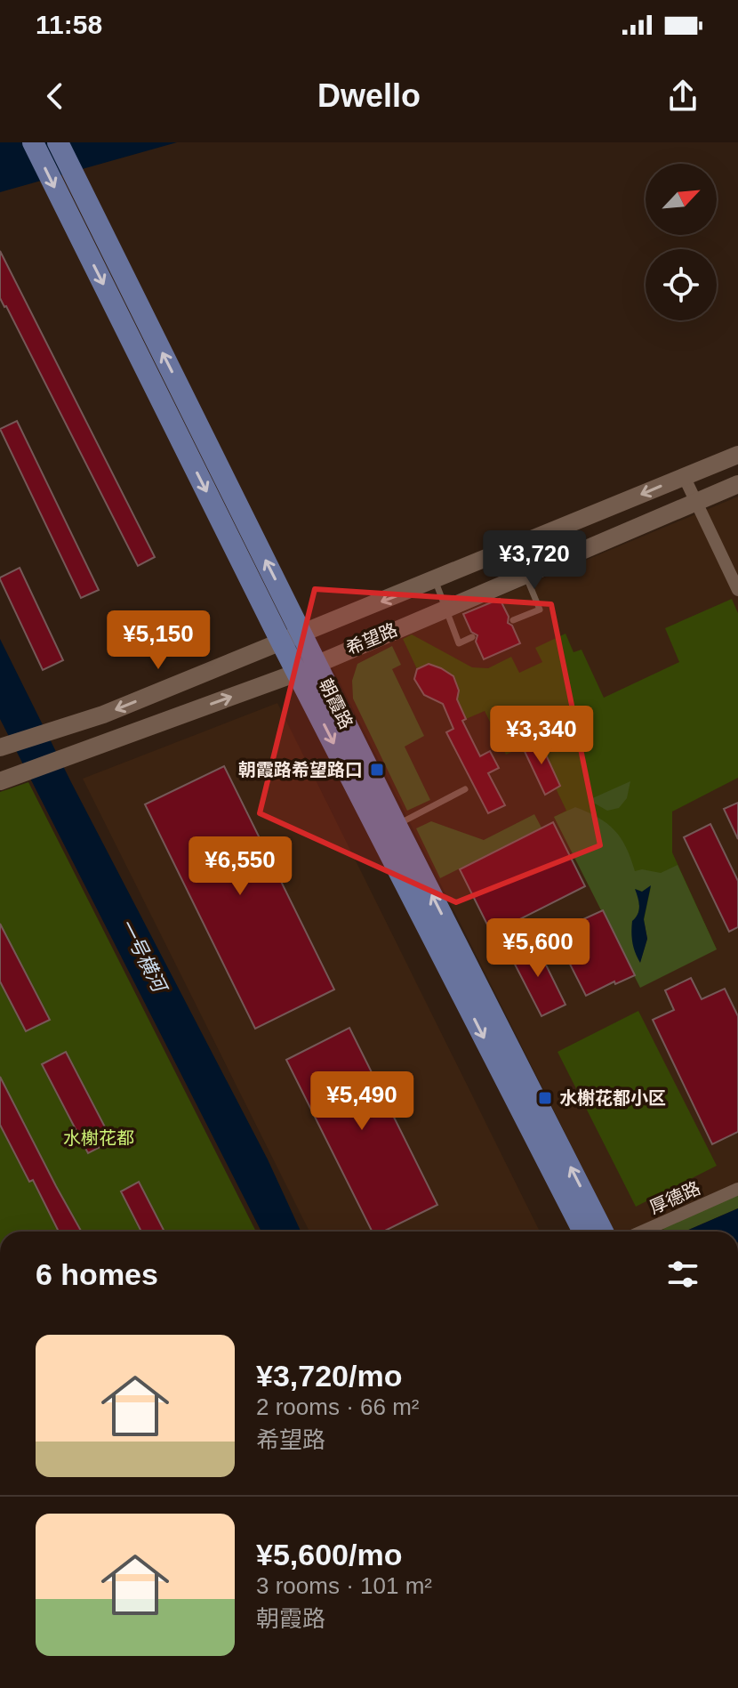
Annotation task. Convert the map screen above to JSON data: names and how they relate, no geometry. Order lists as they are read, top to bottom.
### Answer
{
  "streets": {
    "main road": ["希望路", "朝霞路"],
    "street": ["厚德路"]
  },
  "crossings": [
    ["希望路", "朝霞路"]
  ],
  "water": ["一号横河"],
  "parks": ["水榭花都"],
  "places": {
    "transit": ["朝霞路希望路口", "水榭花都小区"]
  },
  "north": "top right",
  "page": {
    "status": "11:58",
    "header": "Dwello",
    "price": [
      "¥3,720",
      "¥5,150",
      "¥3,340",
      "¥6,550",
      "¥5,600",
      "¥5,490"
    ],
    "heading": "6 homes",
    "list": [
      {
        "name": "¥3,720/mo",
        "note": "2 rooms · 66 m² · 希望路"
      },
      {
        "name": "¥5,600/mo",
        "note": "3 rooms · 101 m² · 朝霞路"
      }
    ]
  }
}
